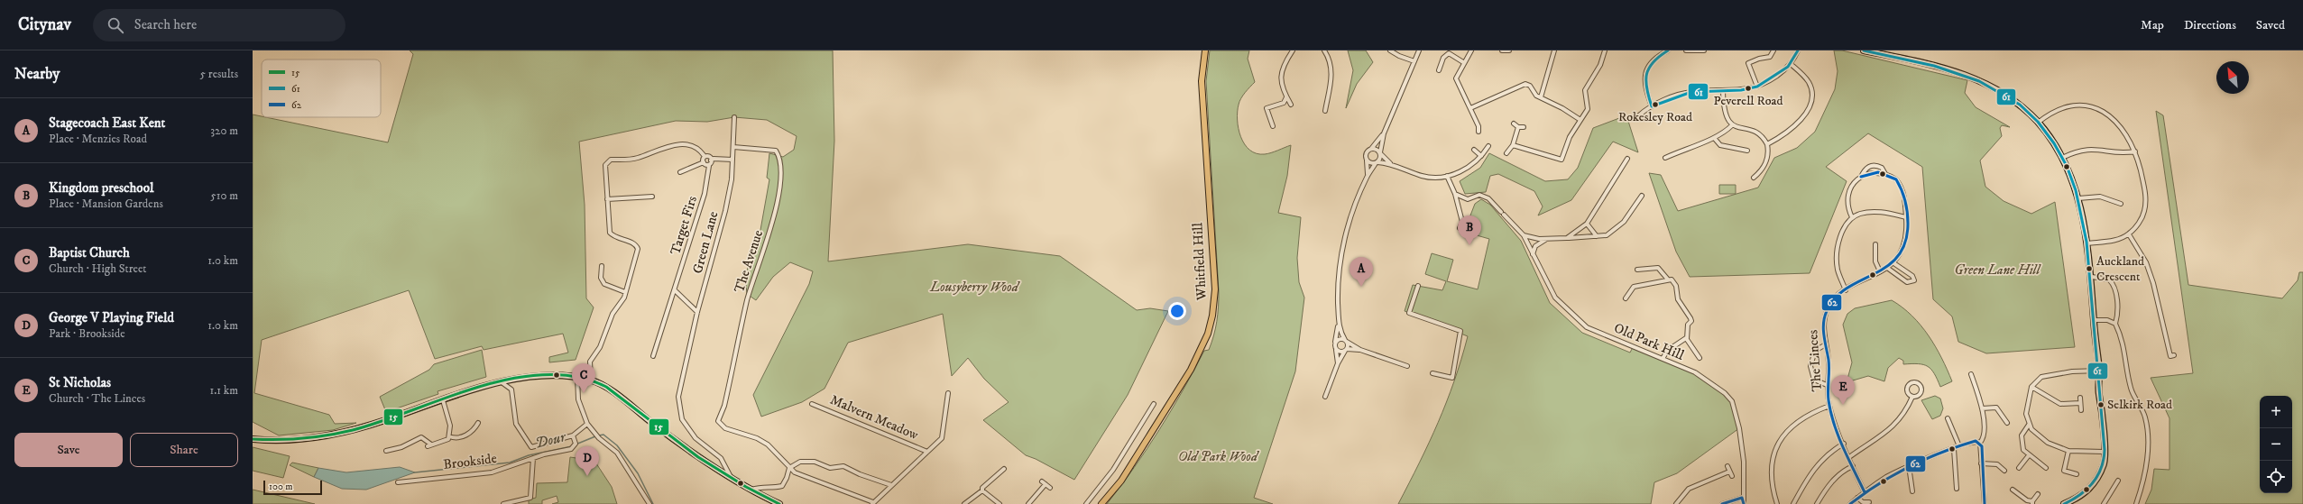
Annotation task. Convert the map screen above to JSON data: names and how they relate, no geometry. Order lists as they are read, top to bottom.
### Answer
{
  "streets": {
    "main road": ["Whitfield Hill"],
    "street": [
      "Target Firs",
      "Green Lane",
      "The Avenue",
      "Old Park Hill",
      "The Linces",
      "Malvern Meadow",
      "Brookside"
    ]
  },
  "crossings": [
    ["Green Lane", "The Avenue"]
  ],
  "water": ["Dour"],
  "parks": ["Green Lane Hill", "Lousyberry Wood", "Old Park Wood"],
  "places": [
    "Peverell Road",
    "Rokesley Road",
    "Auckland Crescent",
    "Selkirk Road"
  ],
  "lines": ["transit line 61", "transit line 62", "transit line 15"],
  "legend": ["15", "61", "62"],
  "scale_bar": "100 m",
  "north": "top left",
  "page": {
    "header": "Citynav",
    "search": "Search here",
    "nav": ["Map", "Directions", "Saved"],
    "heading": ["Nearby", "5 results"],
    "list": [
      {
        "mark": "A",
        "name": "Stagecoach East Kent",
        "note": "Place · Menzies Road",
        "value": "320 m"
      },
      {
        "mark": "B",
        "name": "Kingdom preschool",
        "note": "Place · Mansion Gardens",
        "value": "510 m"
      },
      {
        "mark": "C",
        "name": "Baptist Church",
        "note": "Church · High Street",
        "value": "1.0 km"
      },
      {
        "mark": "D",
        "name": "George V Playing Field",
        "note": "Park · Brookside",
        "value": "1.0 km"
      },
      {
        "mark": "E",
        "name": "St Nicholas",
        "note": "Church · The Linces",
        "value": "1.1 km"
      }
    ],
    "pins": [
      "B",
      "A",
      "C",
      "E",
      "D"
    ],
    "map_buttons": ["+", "−"],
    "buttons": ["Save", "Share"],
    "scale": "100 m"
  }
}
